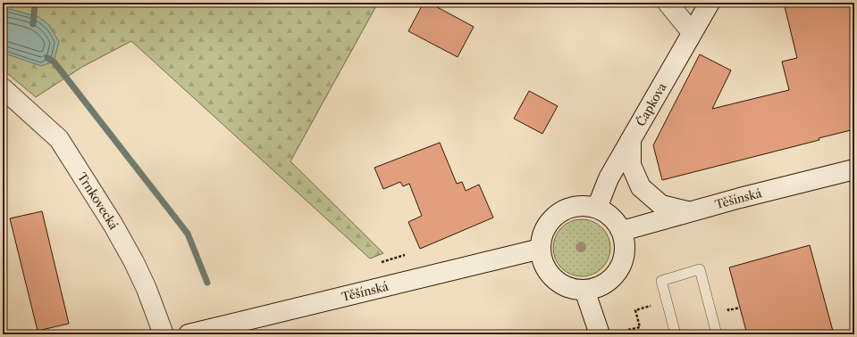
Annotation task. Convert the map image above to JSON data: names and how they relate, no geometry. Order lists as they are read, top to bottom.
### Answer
{
  "streets": {
    "main road": ["Čapkova", "Těšínská", "Trnkovecká"]
  },
  "crossings": [
    ["Čapkova", "Těšínská"]
  ]
}
